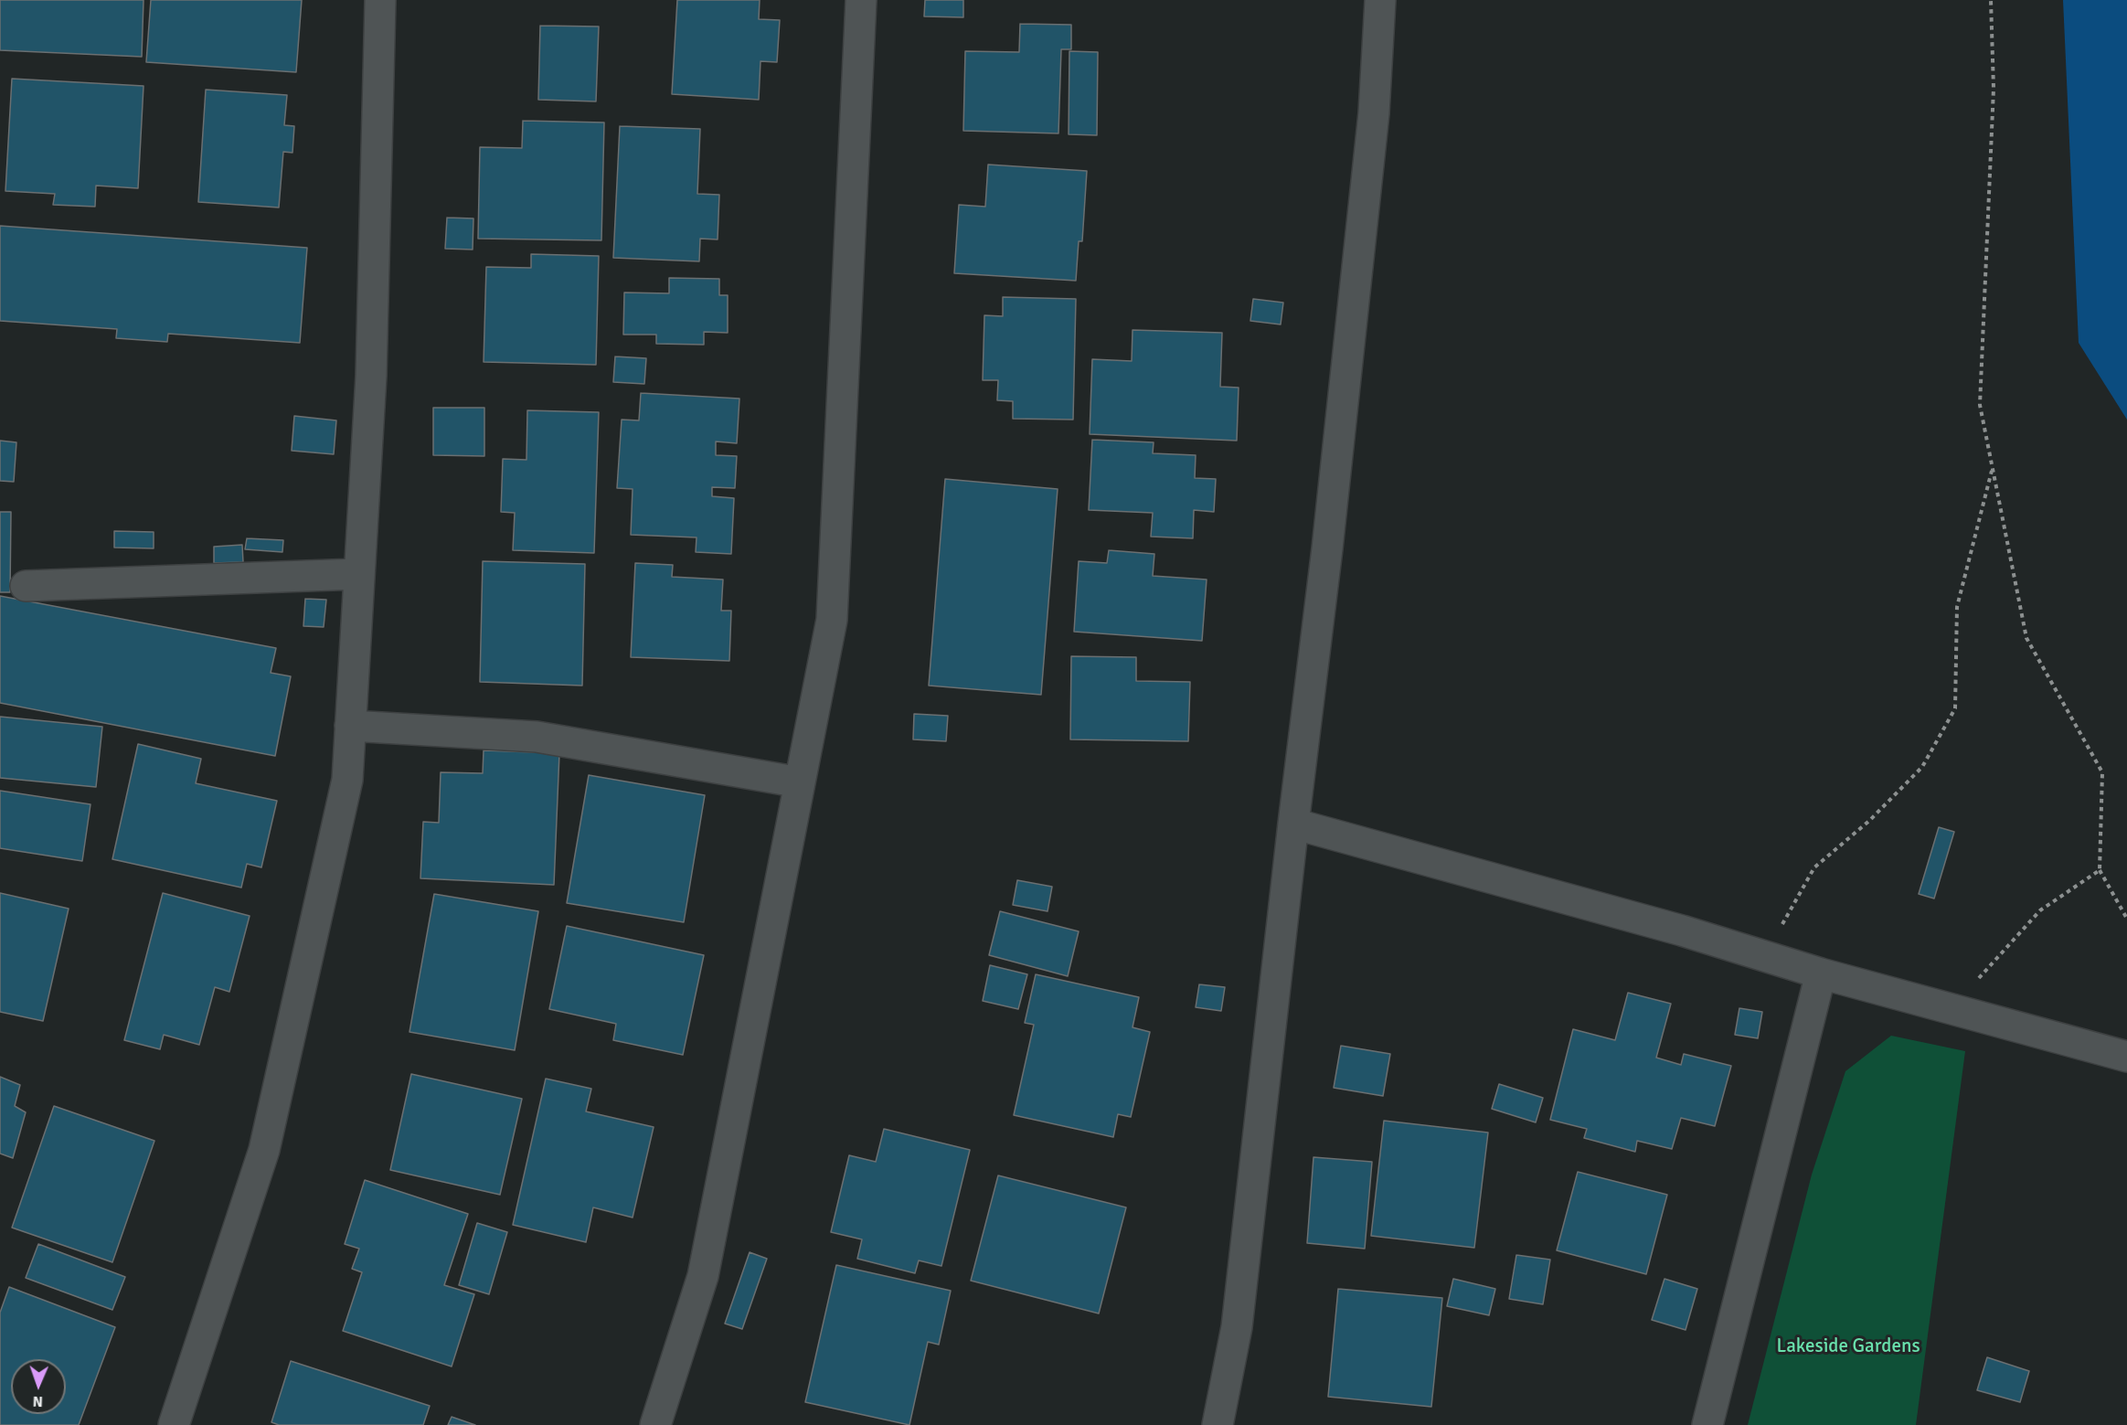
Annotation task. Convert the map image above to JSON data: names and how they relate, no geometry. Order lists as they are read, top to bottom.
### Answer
{
  "parks": ["Lakeside Gardens"],
  "north": "bottom"
}
